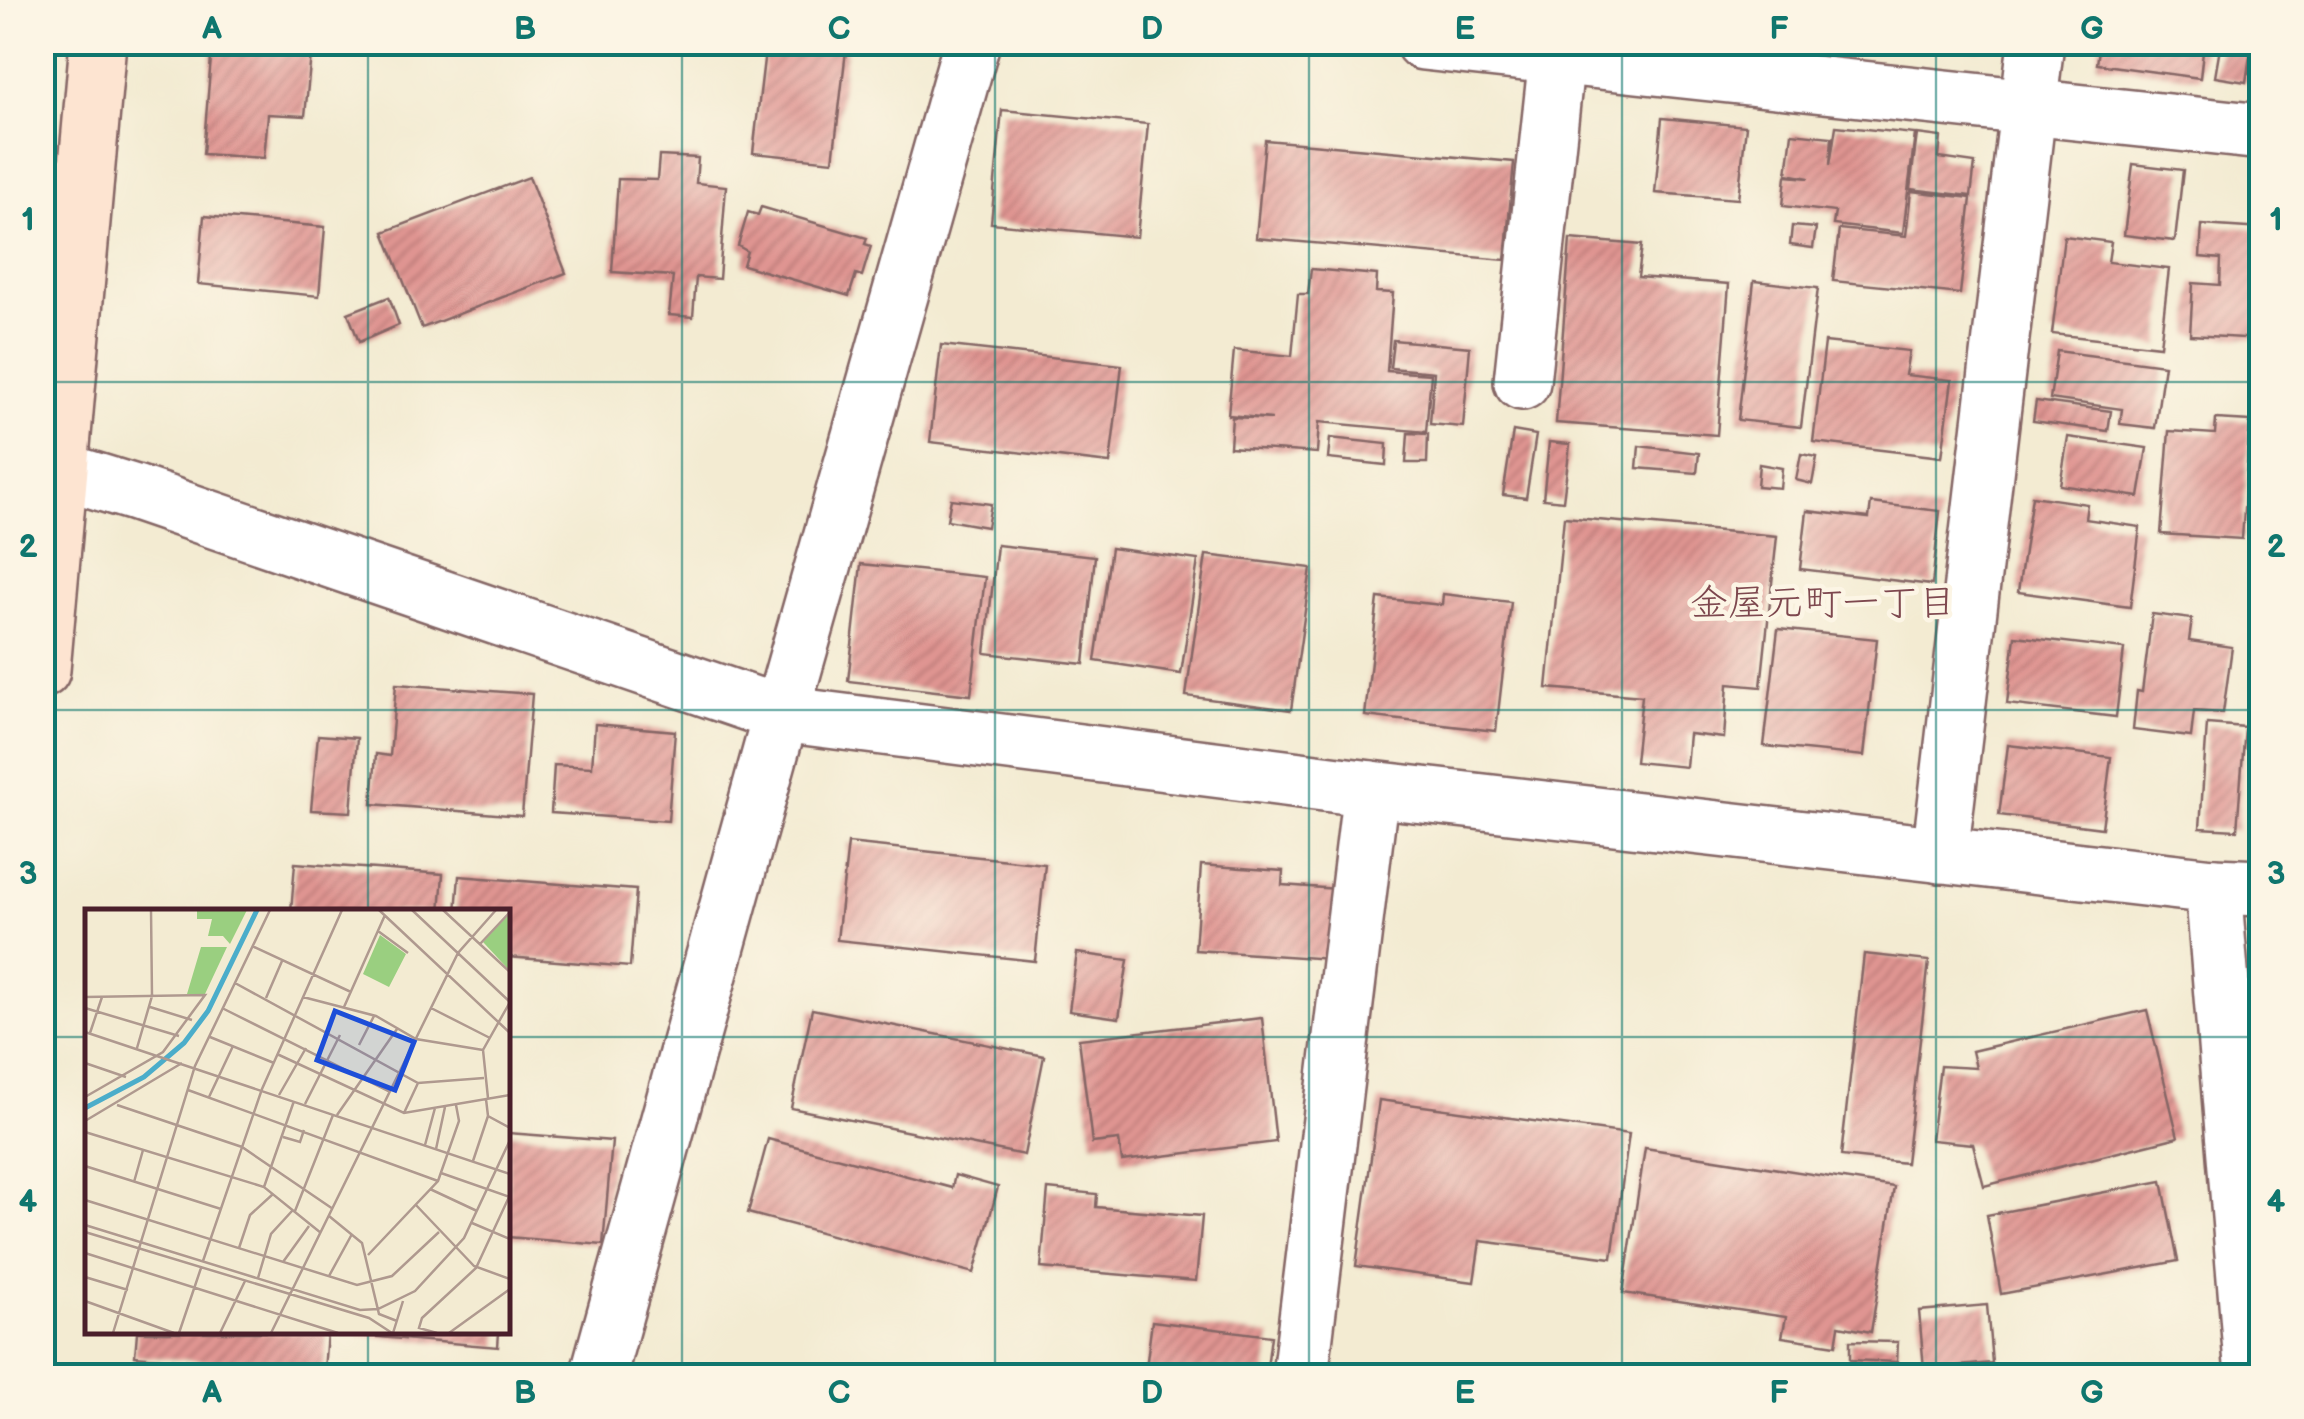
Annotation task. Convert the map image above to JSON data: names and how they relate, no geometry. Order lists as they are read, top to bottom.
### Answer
{
  "districts": ["金屋元町一丁目"],
  "grid": {
    "columns": [
      "A",
      "B",
      "C",
      "D",
      "E",
      "F",
      "G"
    ],
    "rows": [
      "1",
      "2",
      "3",
      "4"
    ]
  }
}
